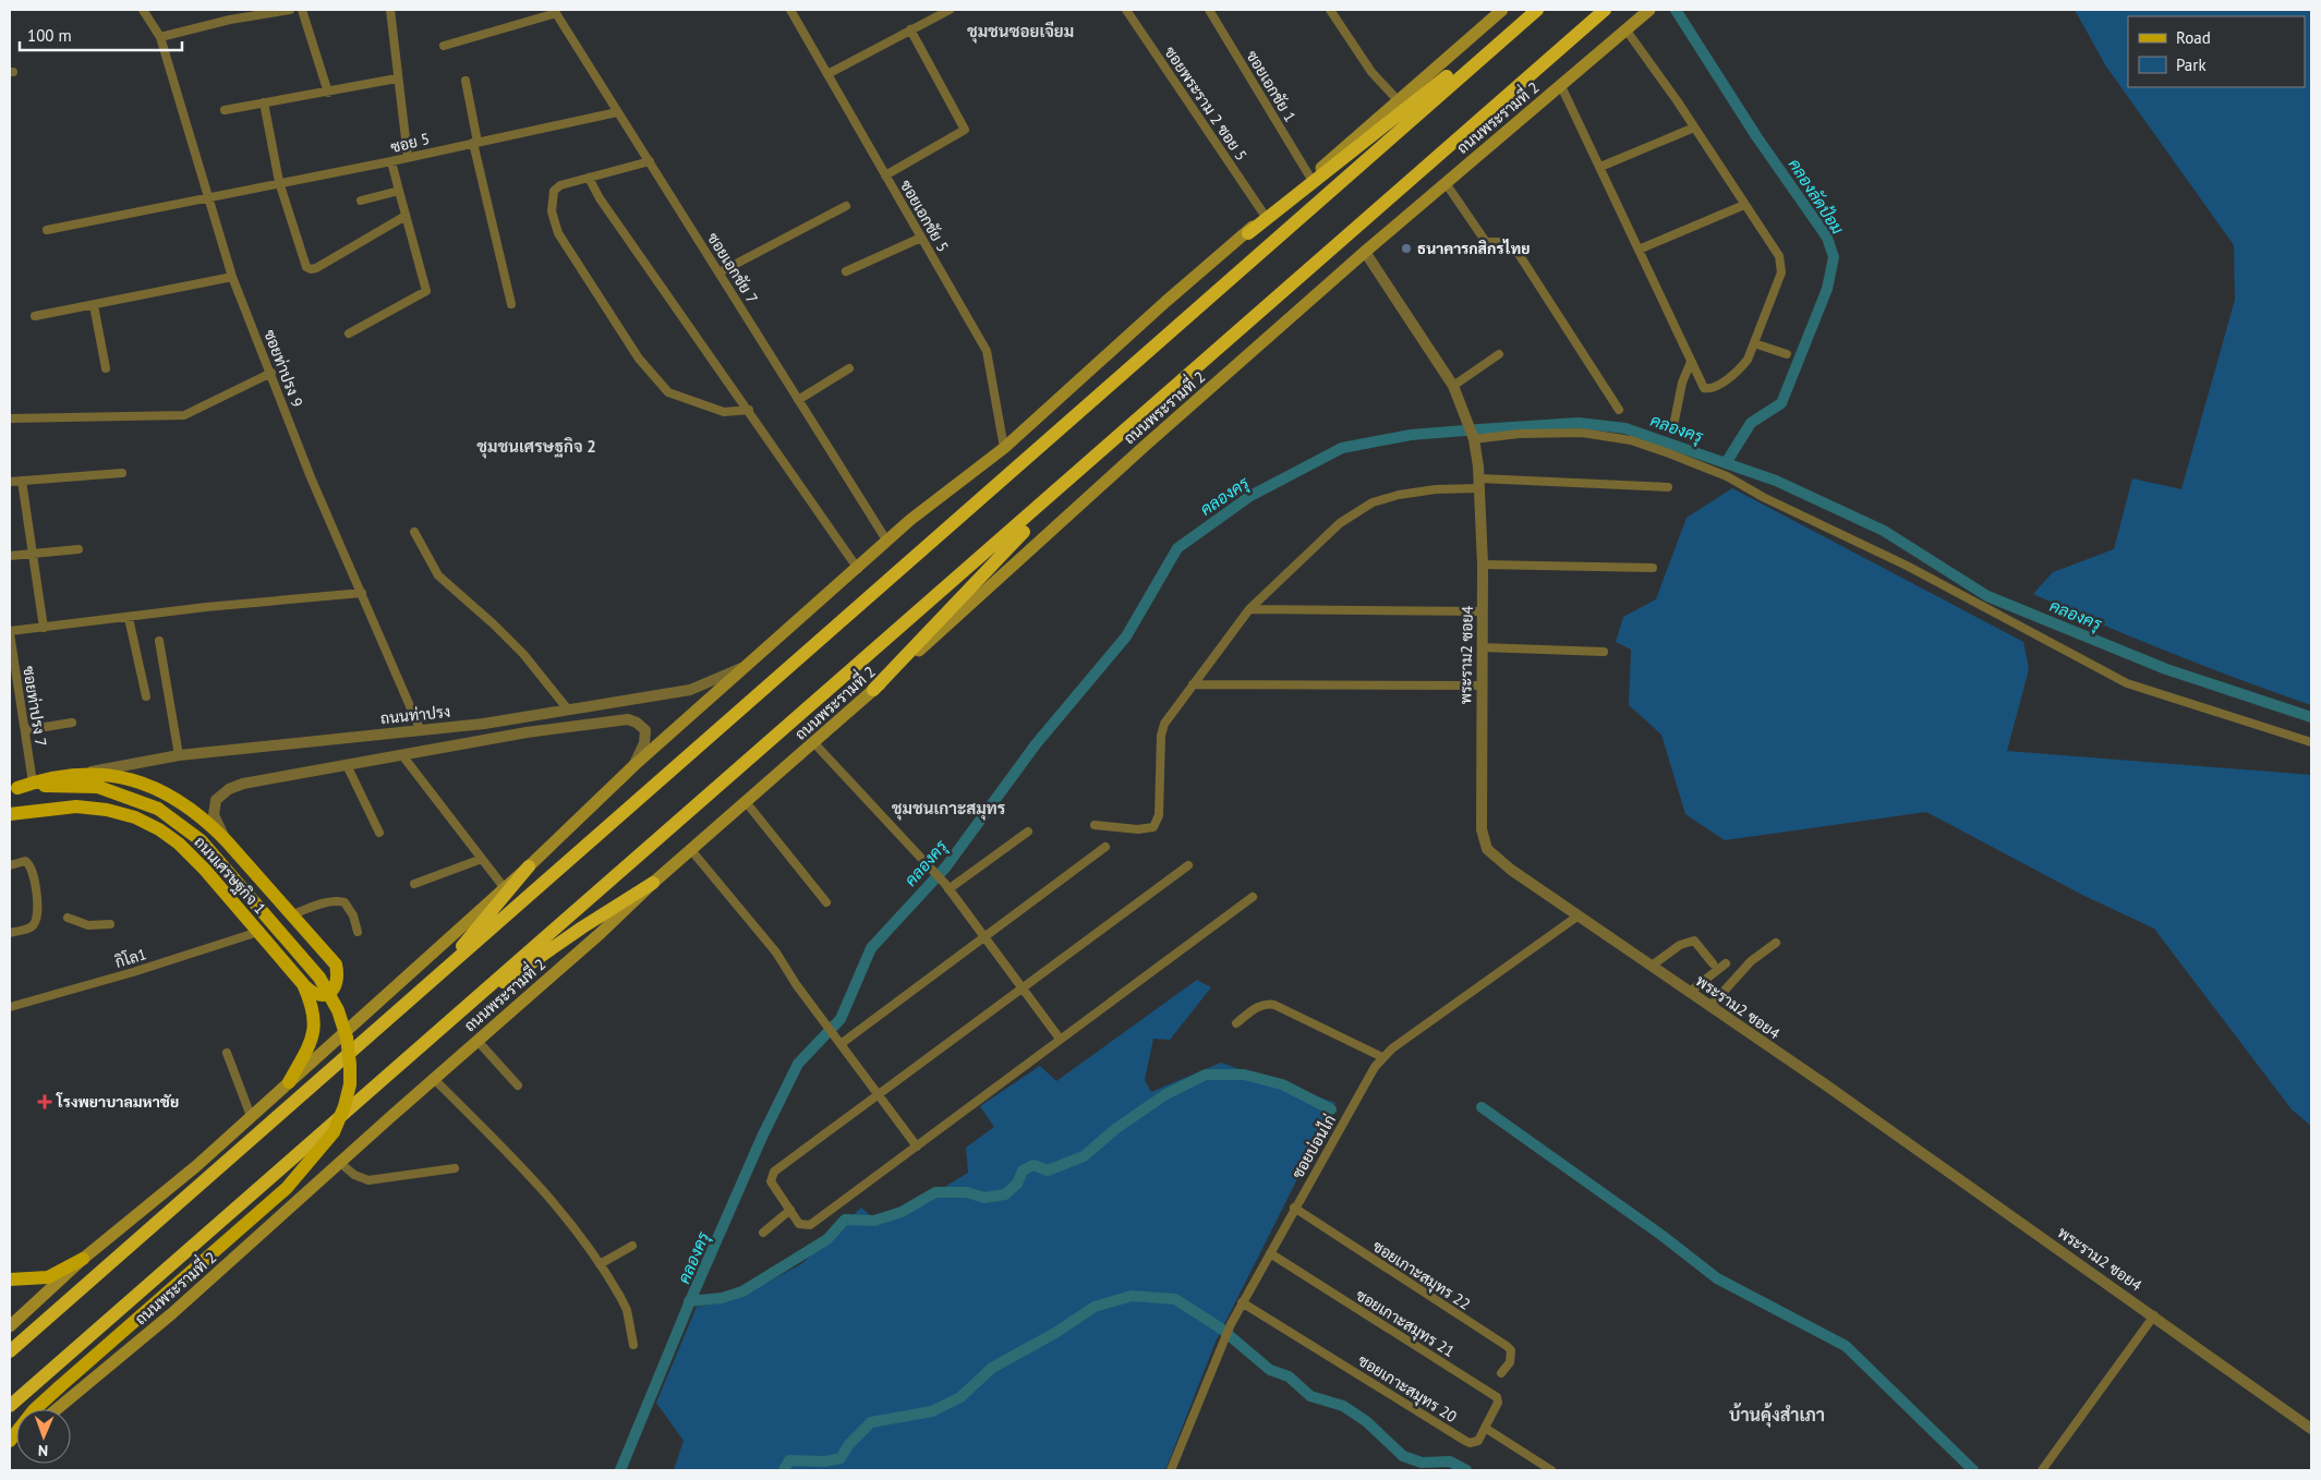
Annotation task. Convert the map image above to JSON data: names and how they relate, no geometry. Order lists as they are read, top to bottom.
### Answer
{
  "streets": {
    "highway": ["ถนนพระรามที่ 2"],
    "main road": ["ถนนท่าปรง", "ถนนเศรษฐกิจ 1"],
    "street": [
      "ซอยเอกชัย 1",
      "ซอยพระราม 2 ซอย 5",
      "ซอย 5",
      "ซอยเอกชัย 5",
      "ซอยเอกชัย 7",
      "ซอยท่าปรง 9",
      "พระราม2 ซอย4",
      "ซอยท่าปรง 7",
      "กิโล1",
      "ซอยบ่อนไก่",
      "ซอยเกาะสมุทร 22",
      "ซอยเกาะสมุทร 21",
      "ซอยเกาะสมุทร 20"
    ]
  },
  "crossings": [
    ["ซอย 5", "ซอยเอกชัย 7"],
    ["ซอย 5", "ซอยท่าปรง 9"],
    ["ซอยท่าปรง 9", "ถนนท่าปรง"],
    ["พระราม2 ซอย4", "ซอยบ่อนไก่"],
    ["ซอยท่าปรง 7", "ถนนท่าปรง"],
    ["ถนนท่าปรง", "ถนนเศรษฐกิจ 1"],
    ["ถนนเศรษฐกิจ 1", "กิโล1"],
    ["ซอยบ่อนไก่", "ซอยเกาะสมุทร 22"],
    ["ซอยบ่อนไก่", "ซอยเกาะสมุทร 21"],
    ["ซอยบ่อนไก่", "ซอยเกาะสมุทร 20"],
    ["ซอยเกาะสมุทร 21", "ซอยเกาะสมุทร 20"]
  ],
  "districts": [
    "ชุมชนซอยเจียม",
    "ชุมชนเศรษฐกิจ 2",
    "ชุมชนเกาะสมุทร",
    "บ้านคุ้งสำเภา"
  ],
  "water": ["คลองลัดป้อม", "คลองครุ"],
  "places": {
    "other": ["ธนาคารกสิกรไทย"],
    "health": ["โรงพยาบาลมหาชัย"]
  },
  "legend": ["Road", "Park"],
  "scale_bar": "100 m",
  "north": "bottom"
}
